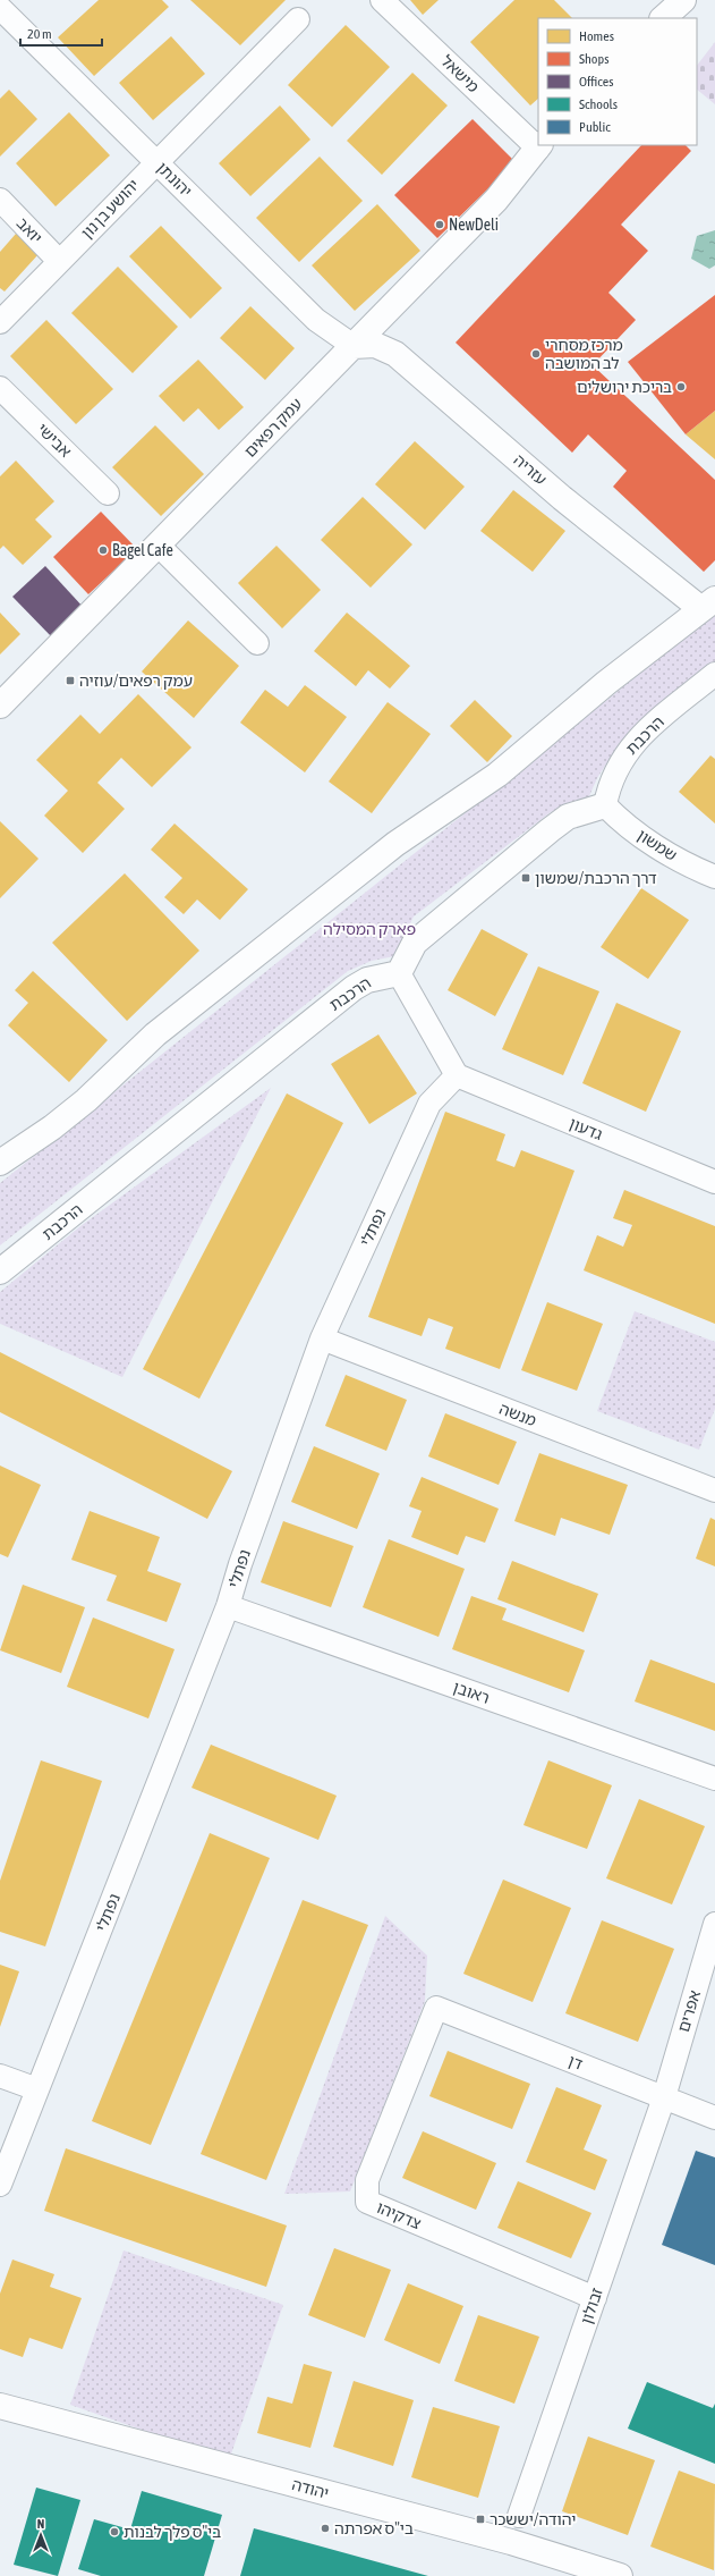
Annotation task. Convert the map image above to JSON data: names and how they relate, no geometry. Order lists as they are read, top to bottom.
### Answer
{
  "streets": {
    "street": [
      "מישאל",
      "יהונתן",
      "יהושע בן נון",
      "יואב",
      "עמק רפאים",
      "אבישי",
      "עזריה",
      "הרכבת",
      "שמשון",
      "גדעון",
      "נפתלי",
      "מנשה",
      "ראובן",
      "אפרים",
      "דן",
      "צדקיהו",
      "זבולון",
      "יהודה"
    ]
  },
  "crossings": [
    ["מישאל", "עמק רפאים"],
    ["יהונתן", "יהושע בן נון"],
    ["יהונתן", "עמק רפאים"],
    ["יהונתן", "עזריה"],
    ["יהושע בן נון", "יואב"],
    ["עמק רפאים", "עזריה"],
    ["הרכבת", "שמשון"],
    ["גדעון", "נפתלי"],
    ["נפתלי", "מנשה"],
    ["נפתלי", "ראובן"],
    ["אפרים", "דן"],
    ["אפרים", "זבולון"],
    ["דן", "צדקיהו"],
    ["דן", "זבולון"],
    ["צדקיהו", "זבולון"]
  ],
  "parks": ["פארק המסילה"],
  "places": {
    "other": [
      "NewDeli",
      "מרכז מסחרי לב המושבה",
      "בריכת ירושלים",
      "Bagel Cafe",
      "בי\"ס אפרתה",
      "בי\"ס פלך לבנות"
    ],
    "transit": ["עמק רפאים/עוזיה", "דרך הרכבת/שמשון", "יהודה/יששכר"]
  },
  "legend": [
    "Homes",
    "Shops",
    "Offices",
    "Schools",
    "Public"
  ],
  "scale_bar": "20 m",
  "north": "top"
}
